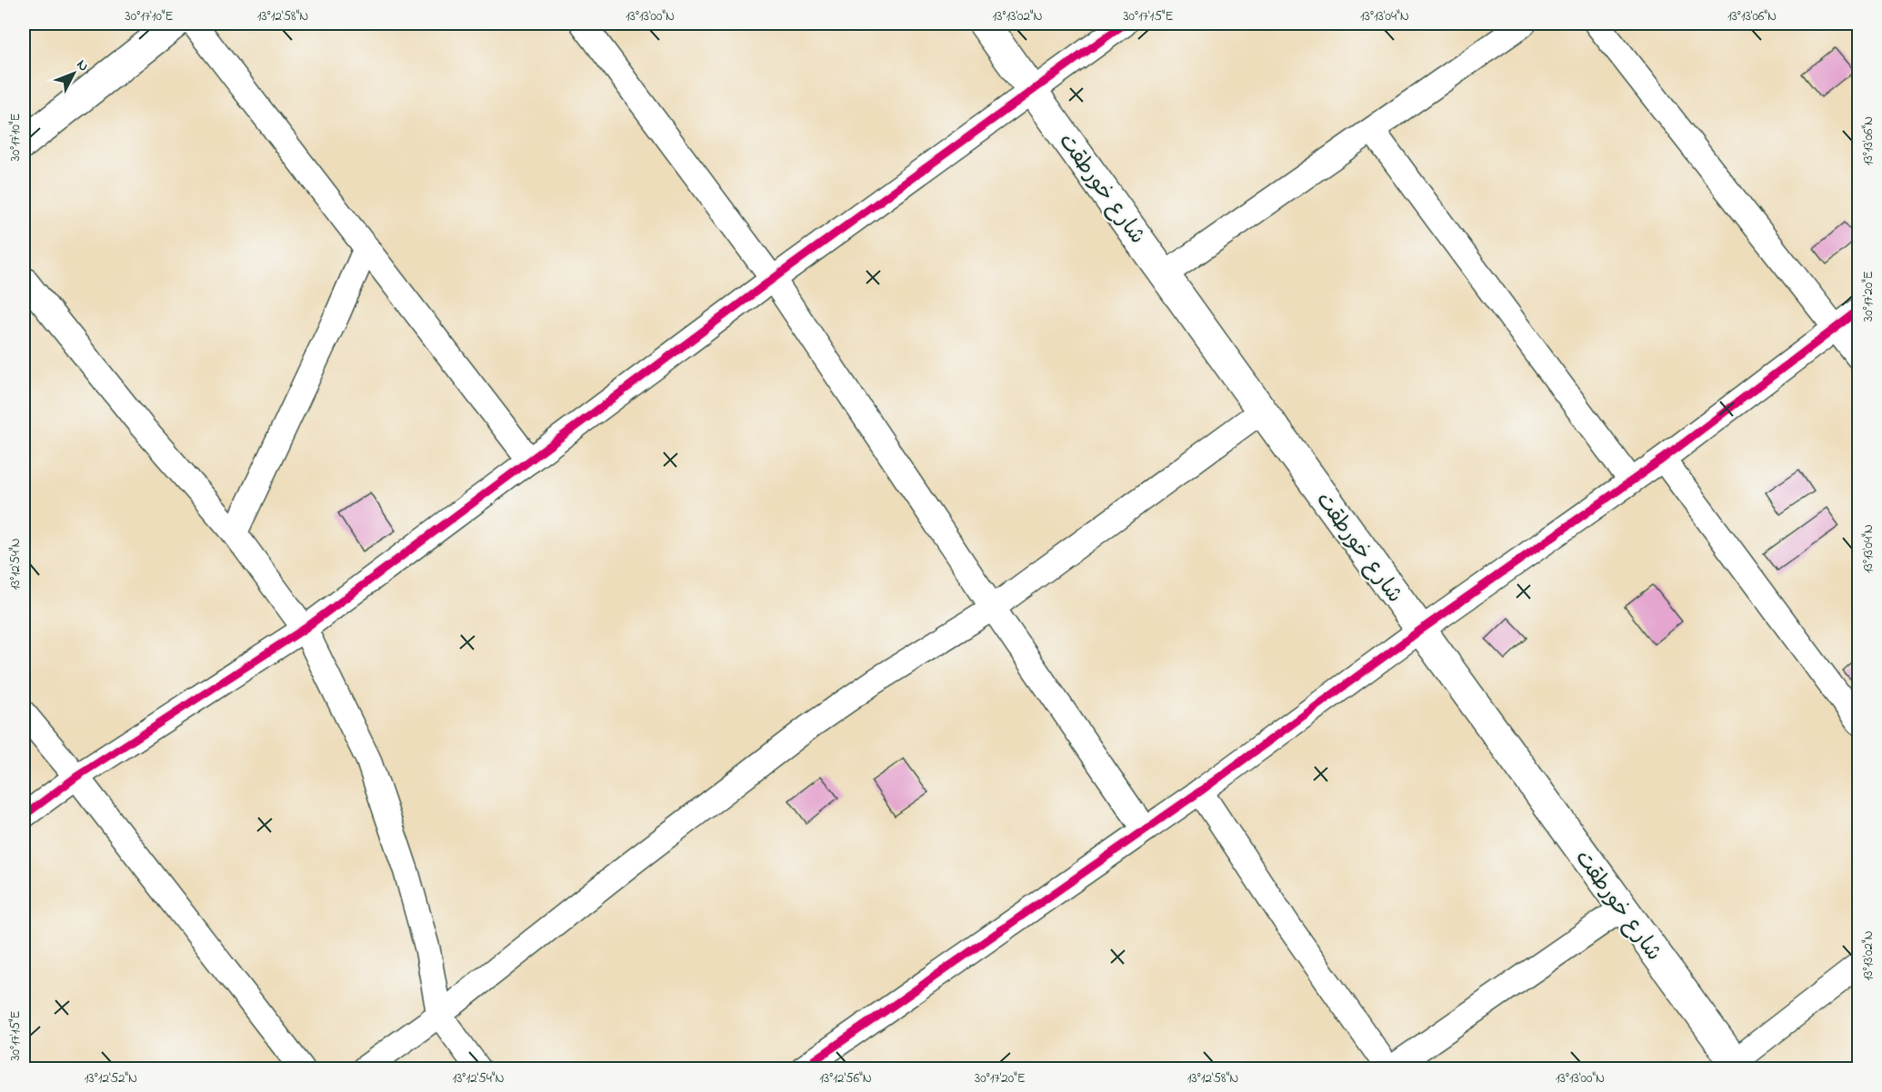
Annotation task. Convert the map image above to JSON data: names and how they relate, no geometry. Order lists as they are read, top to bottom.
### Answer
{
  "streets": {
    "street": ["شارع خورطقت"]
  },
  "north": "top right",
  "coordinates": [
    "30°17'10\"E",
    "13°12'58\"N",
    "13°13'00\"N",
    "13°13'02\"N",
    "30°17'15\"E",
    "13°13'04\"N",
    "13°13'06\"N",
    "30°17'20\"E",
    "13°12'54\"N",
    "13°12'52\"N",
    "13°12'56\"N"
  ]
}
